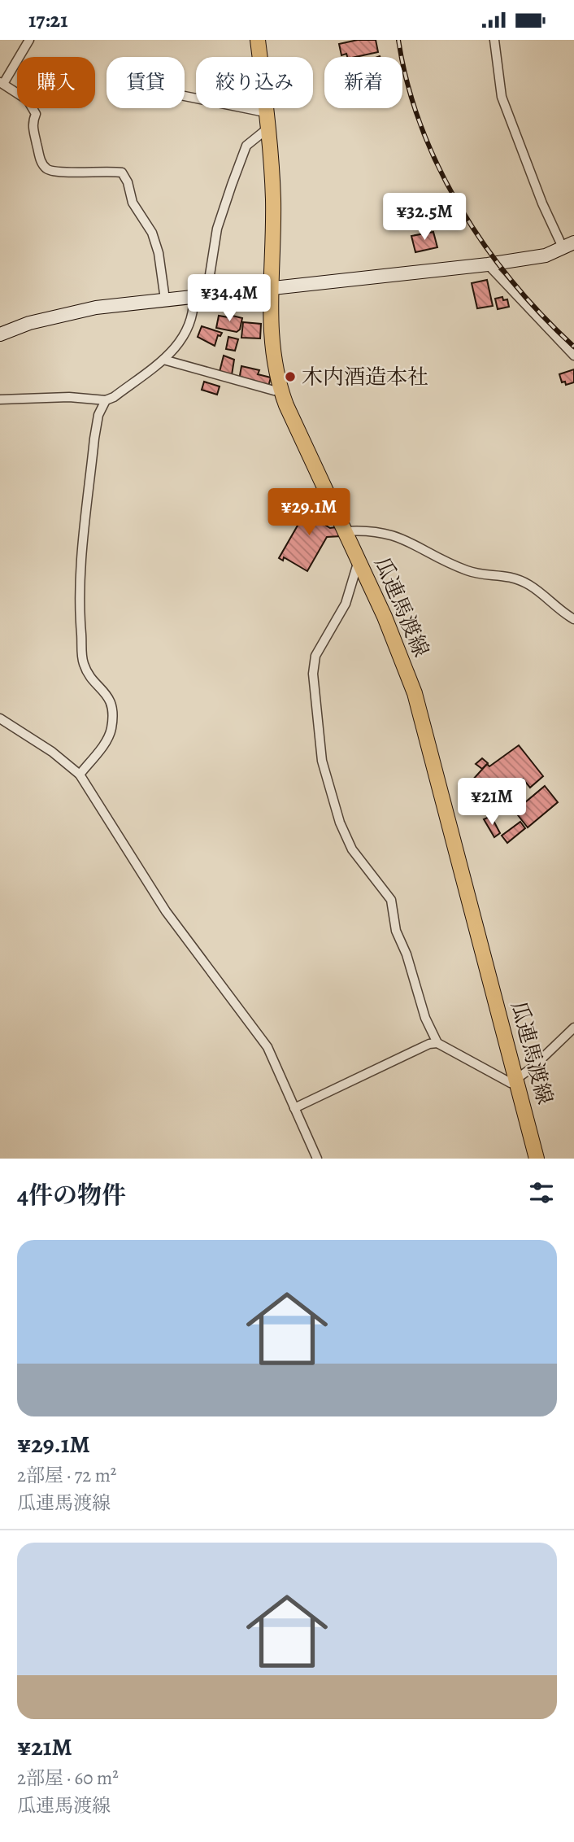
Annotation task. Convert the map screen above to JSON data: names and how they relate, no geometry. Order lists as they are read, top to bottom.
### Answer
{
  "streets": {
    "main road": ["瓜連馬渡線"]
  },
  "places": ["木内酒造本社"],
  "page": {
    "status": "17:21",
    "chip": [
      "購入",
      "賃貸",
      "絞り込み",
      "新着"
    ],
    "price": [
      "¥32.5M",
      "¥34.4M",
      "¥29.1M",
      "¥21M"
    ],
    "heading": "4件の物件",
    "list": [
      {
        "name": "¥29.1M",
        "note": "2部屋 · 72 m² · 瓜連馬渡線"
      },
      {
        "name": "¥21M",
        "note": "2部屋 · 60 m² · 瓜連馬渡線"
      }
    ]
  }
}
